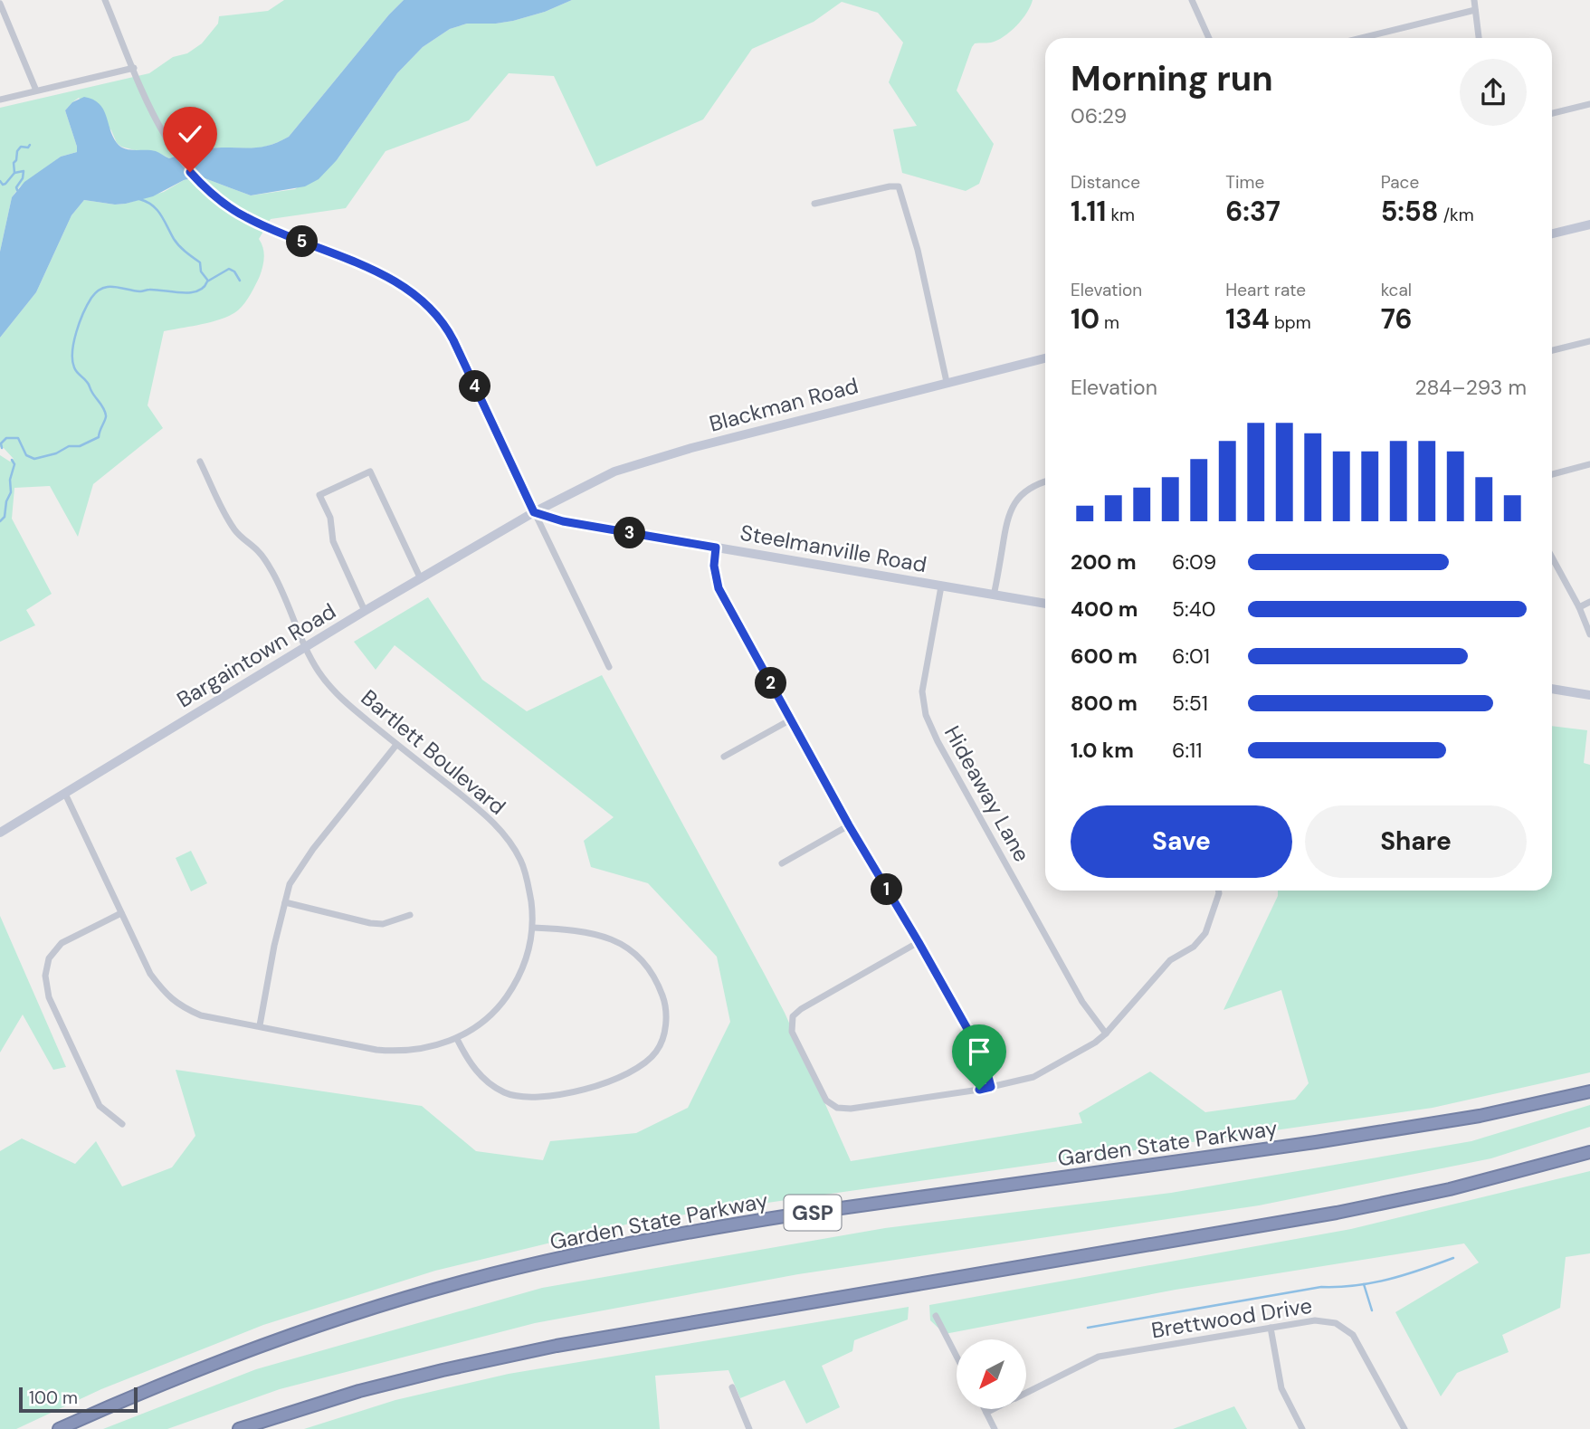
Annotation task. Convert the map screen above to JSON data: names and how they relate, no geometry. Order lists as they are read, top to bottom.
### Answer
{
  "streets": {
    "highway": ["Garden State Parkway", "GSP"],
    "main road": ["Blackman Road", "Steelmanville Road", "Bargaintown Road"],
    "street": ["Bartlett Boulevard", "Hideaway Lane", "Brettwood Drive"]
  },
  "crossings": [
    ["Blackman Road", "Steelmanville Road"],
    ["Blackman Road", "Bargaintown Road"],
    ["Steelmanville Road", "Bargaintown Road"],
    ["Steelmanville Road", "Hideaway Lane"],
    ["Bargaintown Road", "Bartlett Boulevard"]
  ],
  "scale_bar": "100 m",
  "north": "bottom left",
  "page": {
    "heading": ["Morning run", "06:29"],
    "stats": [
      ["Distance", "1.11 km"],
      ["Time", "6:37"],
      ["Pace", "5:58 /km"],
      ["Elevation", "10 m"],
      ["Heart rate", "134 bpm"],
      ["kcal", "76"]
    ],
    "pins": [
      "5",
      "4",
      "3",
      "2",
      "1"
    ],
    "chart": ["Elevation", "284–293 m"],
    "list": [
      {
        "name": "200 m",
        "note": "6:09"
      },
      {
        "name": "400 m",
        "note": "5:40"
      },
      {
        "name": "600 m",
        "note": "6:01"
      },
      {
        "name": "800 m",
        "note": "5:51"
      },
      {
        "name": "1.0 km",
        "note": "6:11"
      }
    ],
    "buttons": ["Save", "Share"],
    "scale": "100 m"
  }
}
